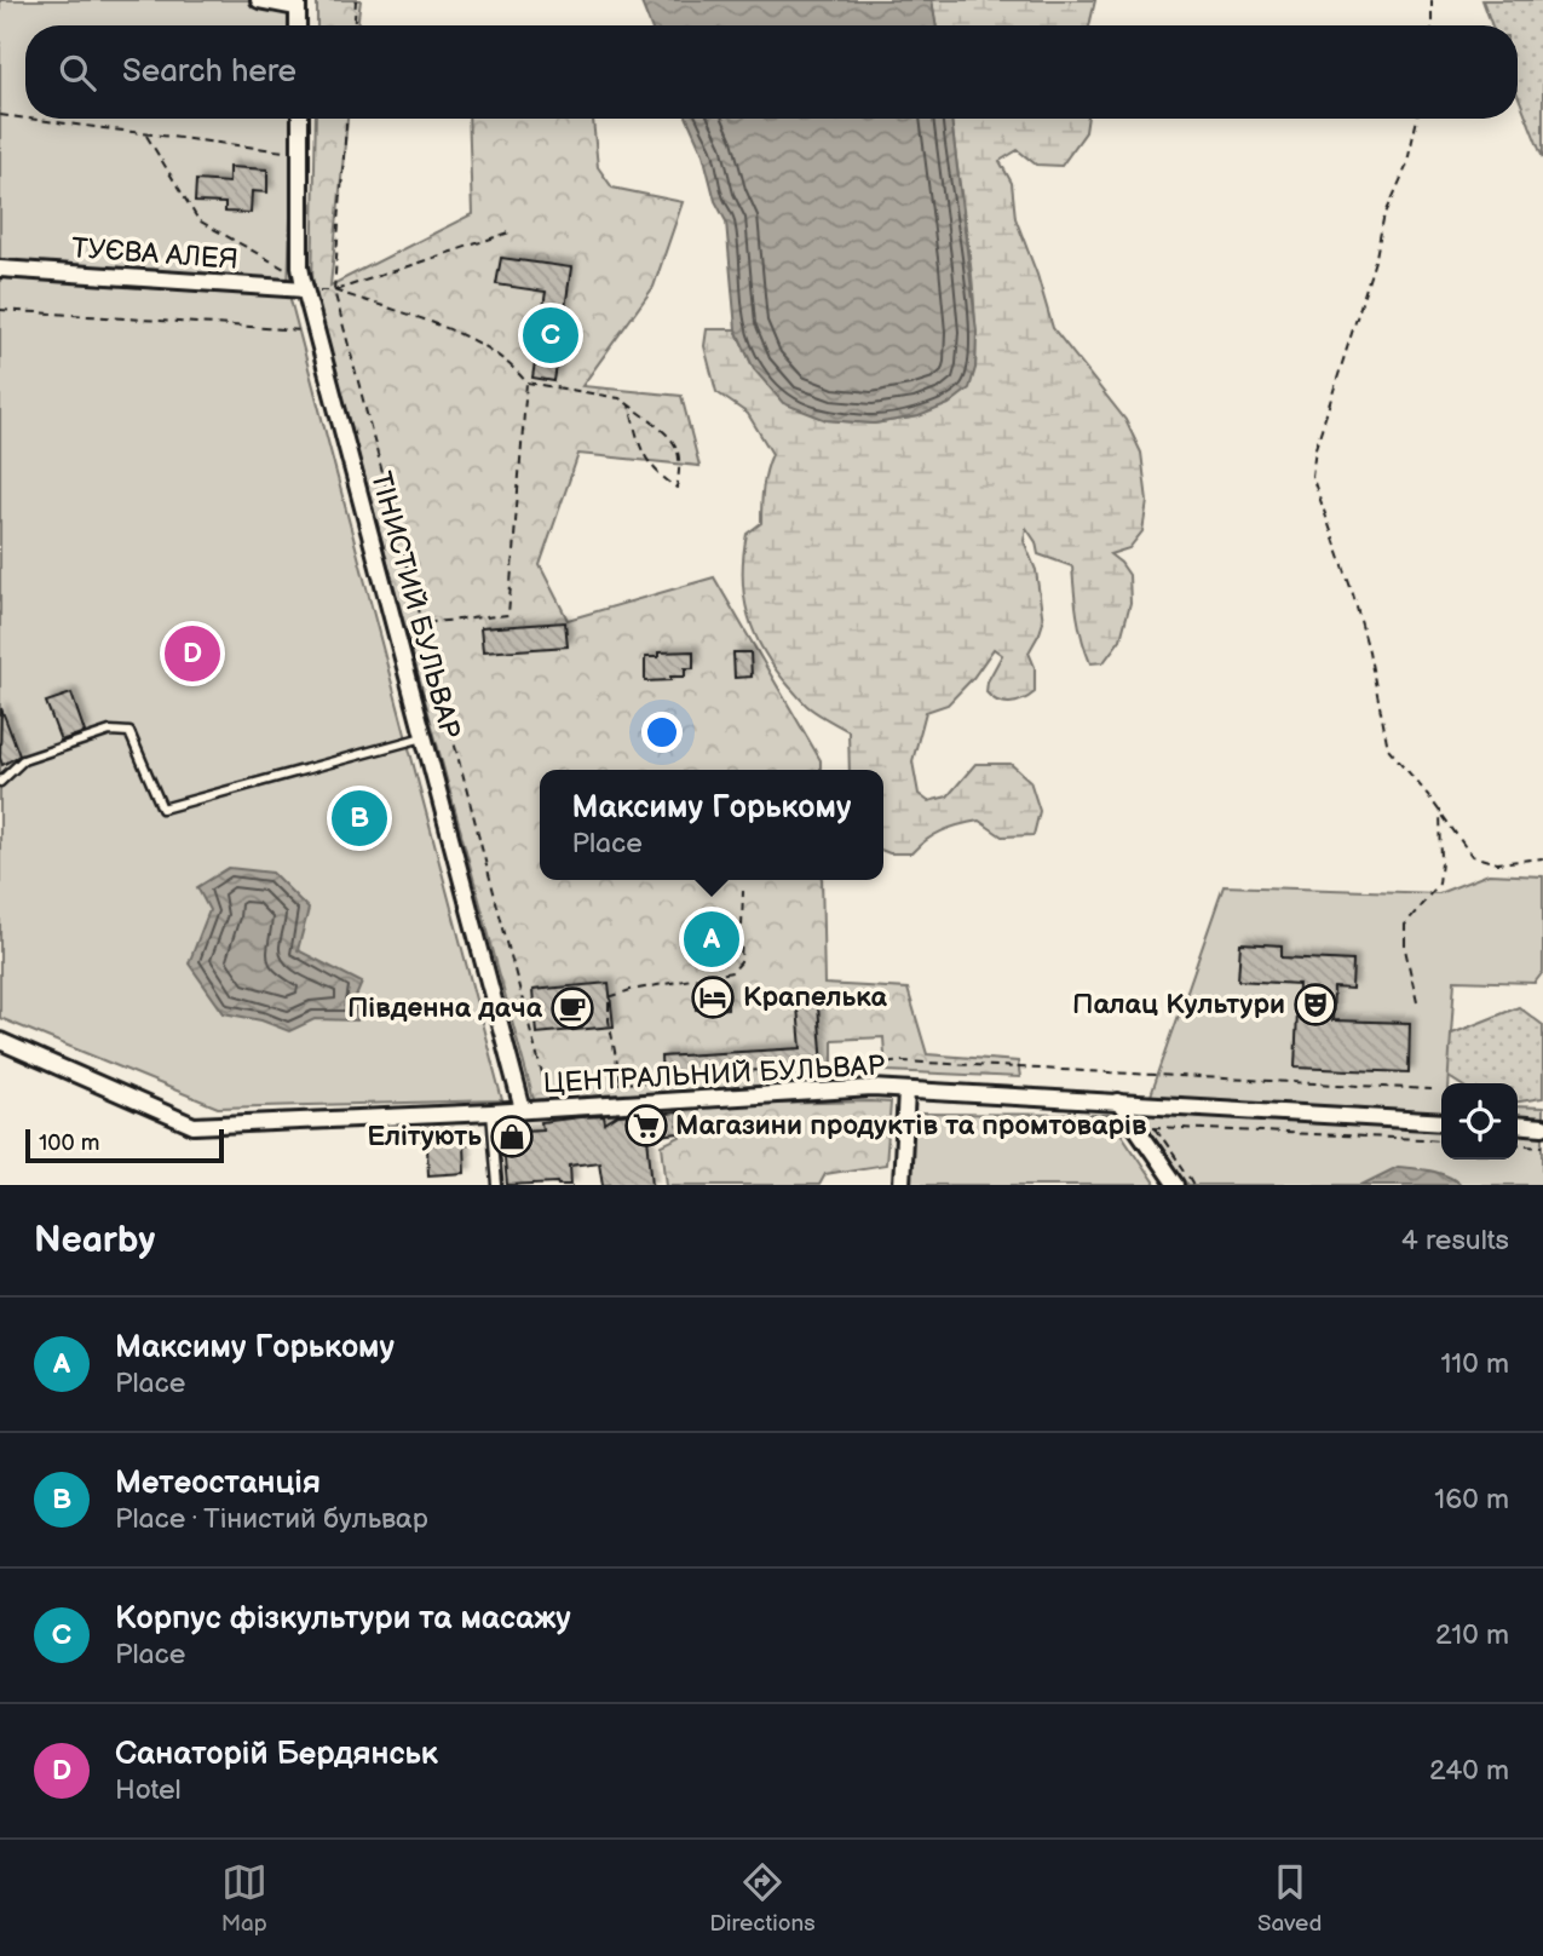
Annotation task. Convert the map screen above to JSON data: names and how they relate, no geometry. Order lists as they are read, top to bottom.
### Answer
{
  "streets": {
    "street": ["ТУЄВА АЛЕЯ", "ТІНИСТИЙ БУЛЬВАР", "ЦЕНТРАЛЬНИЙ БУЛЬВАР"]
  },
  "crossings": [
    ["ТУЄВА АЛЕЯ", "ТІНИСТИЙ БУЛЬВАР"],
    ["ТІНИСТИЙ БУЛЬВАР", "ЦЕНТРАЛЬНИЙ БУЛЬВАР"]
  ],
  "places": {
    "hotel": ["Крапелька"],
    "theatre": ["Палац Культури"],
    "cafe": ["Південна дача"],
    "supermarket": ["Магазини продуктів та промтоварів"],
    "shop": ["Елітують"]
  },
  "scale_bar": "100 m",
  "page": {
    "search": "Search here",
    "pins": [
      "C",
      "D",
      "B",
      "A"
    ],
    "popup": ["Максиму Горькому", "Place"],
    "scale": "100 m",
    "heading": ["Nearby", "4 results"],
    "list": [
      {
        "mark": "A",
        "name": "Максиму Горькому",
        "note": "Place",
        "value": "110 m"
      },
      {
        "mark": "B",
        "name": "Метеостанція",
        "note": "Place · Тінистий бульвар",
        "value": "160 m"
      },
      {
        "mark": "C",
        "name": "Корпус фізкультури та масажу",
        "note": "Place",
        "value": "210 m"
      },
      {
        "mark": "D",
        "name": "Санаторій Бердянськ",
        "note": "Hotel",
        "value": "240 m"
      }
    ],
    "nav": ["Map", "Directions", "Saved"]
  }
}
